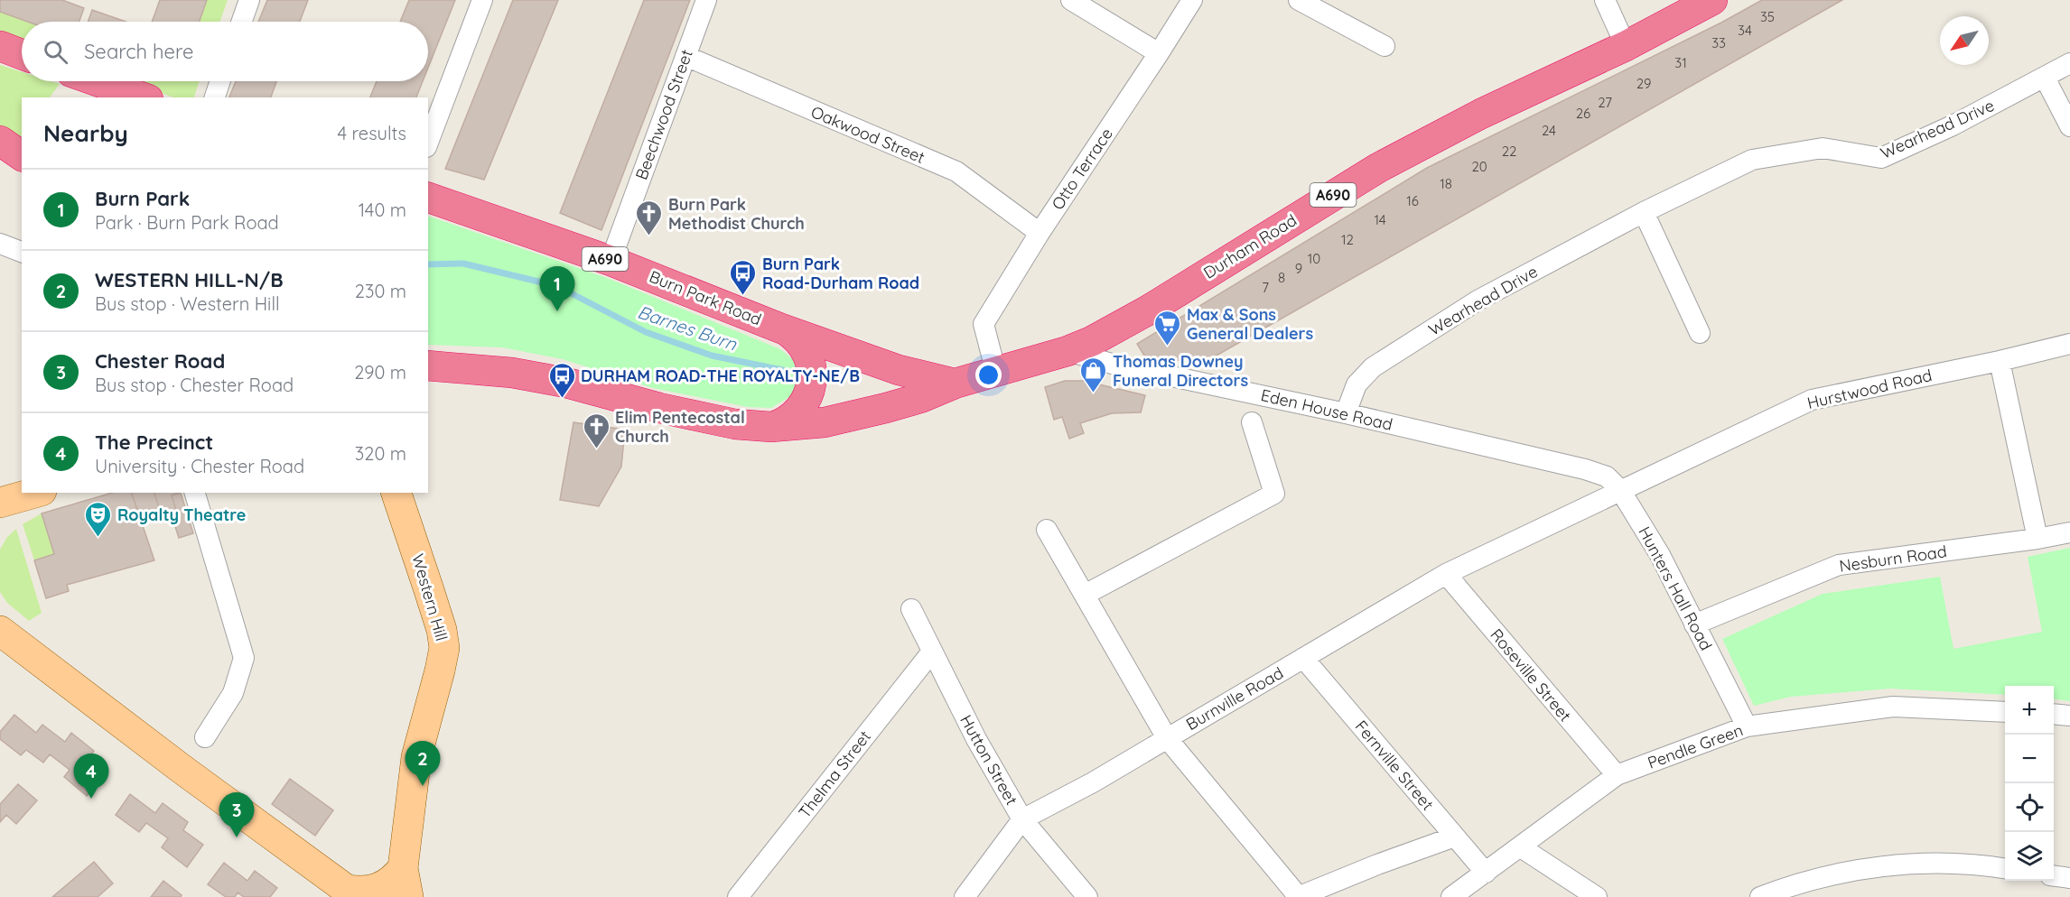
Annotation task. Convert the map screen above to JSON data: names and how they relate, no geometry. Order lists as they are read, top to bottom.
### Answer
{
  "streets": {
    "highway": ["A690", "Durham Road", "Burn Park Road"],
    "main road": ["Western Hill"],
    "street": [
      "Beechwood Street",
      "Wearhead Drive",
      "Oakwood Street",
      "Otto Terrace",
      "Hurstwood Road",
      "Eden House Road",
      "Nesburn Road",
      "Hunters Hall Road",
      "Roseville Street",
      "Burnville Road",
      "Pendle Green",
      "Hutton Street",
      "Fernville Street",
      "Thelma Street"
    ]
  },
  "crossings": [
    ["Beechwood Street", "Oakwood Street"],
    ["Beechwood Street", "Burn Park Road"],
    ["Wearhead Drive", "Eden House Road"],
    ["Oakwood Street", "Otto Terrace"],
    ["Otto Terrace", "Durham Road"],
    ["A690", "Durham Road"],
    ["A690", "Burn Park Road"],
    ["Durham Road", "Burn Park Road"],
    ["Durham Road", "Eden House Road"],
    ["Hurstwood Road", "Hunters Hall Road"],
    ["Hurstwood Road", "Roseville Street"],
    ["Hurstwood Road", "Burnville Road"],
    ["Eden House Road", "Hunters Hall Road"],
    ["Nesburn Road", "Hunters Hall Road"],
    ["Hunters Hall Road", "Pendle Green"],
    ["Roseville Street", "Burnville Road"],
    ["Roseville Street", "Pendle Green"],
    ["Burnville Road", "Hutton Street"],
    ["Burnville Road", "Fernville Street"],
    ["Pendle Green", "Fernville Street"],
    ["Hutton Street", "Thelma Street"]
  ],
  "water": ["Barnes Burn"],
  "places": {
    "church": ["Burn Park Methodist Church", "Elim Pentecostal Church"],
    "bus stop": ["Burn Park Road-Durham Road", "DURHAM ROAD-THE ROYALTY-NE/B"],
    "supermarket": ["Max & Sons General Dealers"],
    "shop": ["Thomas Downey Funeral Directors"],
    "theatre": ["Royalty Theatre"]
  },
  "house_numbers": [
    "35",
    "34",
    "33",
    "31",
    "29",
    "27",
    "26",
    "24",
    "22",
    "20",
    "18",
    "16",
    "14",
    "12",
    "10",
    "9",
    "8",
    "7"
  ],
  "north": "bottom left",
  "page": {
    "search": "Search here",
    "heading": ["Nearby", "4 results"],
    "list": [
      {
        "mark": "1",
        "name": "Burn Park",
        "note": "Park · Burn Park Road",
        "value": "140 m"
      },
      {
        "mark": "2",
        "name": "WESTERN HILL-N/B",
        "note": "Bus stop · Western Hill",
        "value": "230 m"
      },
      {
        "mark": "3",
        "name": "Chester Road",
        "note": "Bus stop · Chester Road",
        "value": "290 m"
      },
      {
        "mark": "4",
        "name": "The Precinct",
        "note": "University · Chester Road",
        "value": "320 m"
      }
    ],
    "pins": [
      "1",
      "2",
      "4",
      "3"
    ],
    "map_buttons": ["+", "−"]
  }
}
